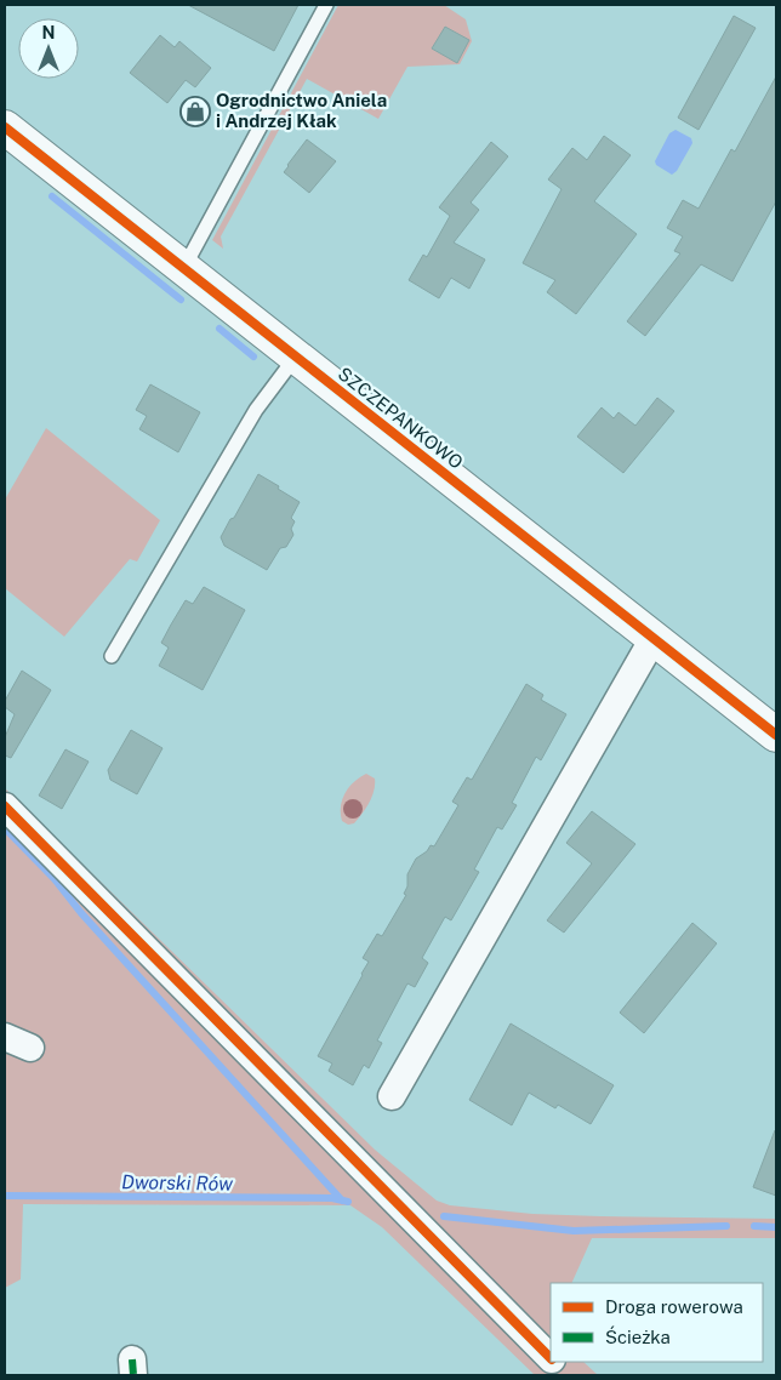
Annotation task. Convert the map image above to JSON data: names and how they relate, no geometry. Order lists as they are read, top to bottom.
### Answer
{
  "streets": {
    "street": ["SZCZEPANKOWO"]
  },
  "water": ["Dworski Rów"],
  "places": {
    "shop": ["Ogrodnictwo Aniela i Andrzej Kłak"]
  },
  "legend": ["Droga rowerowa", "Ścieżka"],
  "north": "top"
}
